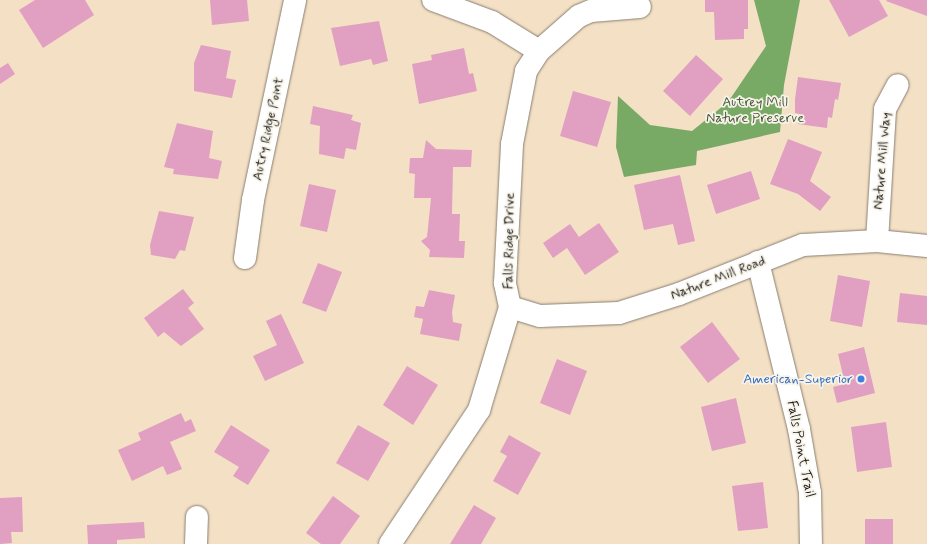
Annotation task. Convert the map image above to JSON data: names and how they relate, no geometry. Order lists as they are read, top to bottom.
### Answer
{
  "streets": {
    "street": [
      "Autry Ridge Point",
      "Nature Mill Way",
      "Falls Ridge Drive",
      "Nature Mill Road",
      "Falls Point Trail"
    ]
  },
  "crossings": [
    ["Nature Mill Way", "Nature Mill Road"],
    ["Falls Ridge Drive", "Nature Mill Road"],
    ["Nature Mill Road", "Falls Point Trail"]
  ],
  "parks": ["Autrey Mill Nature Preserve"],
  "places": ["American-Superior"]
}
